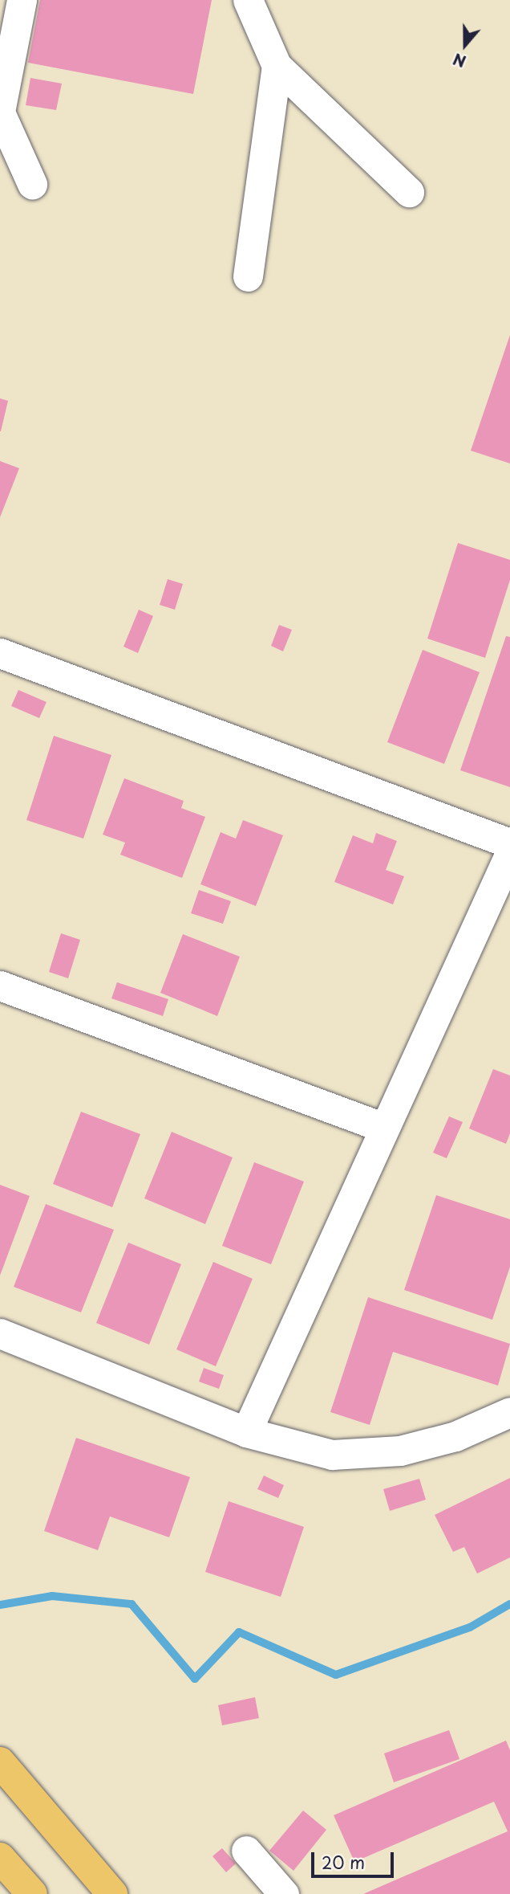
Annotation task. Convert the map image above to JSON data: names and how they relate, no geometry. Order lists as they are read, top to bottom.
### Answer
{
  "scale_bar": "20 m",
  "north": "bottom"
}
